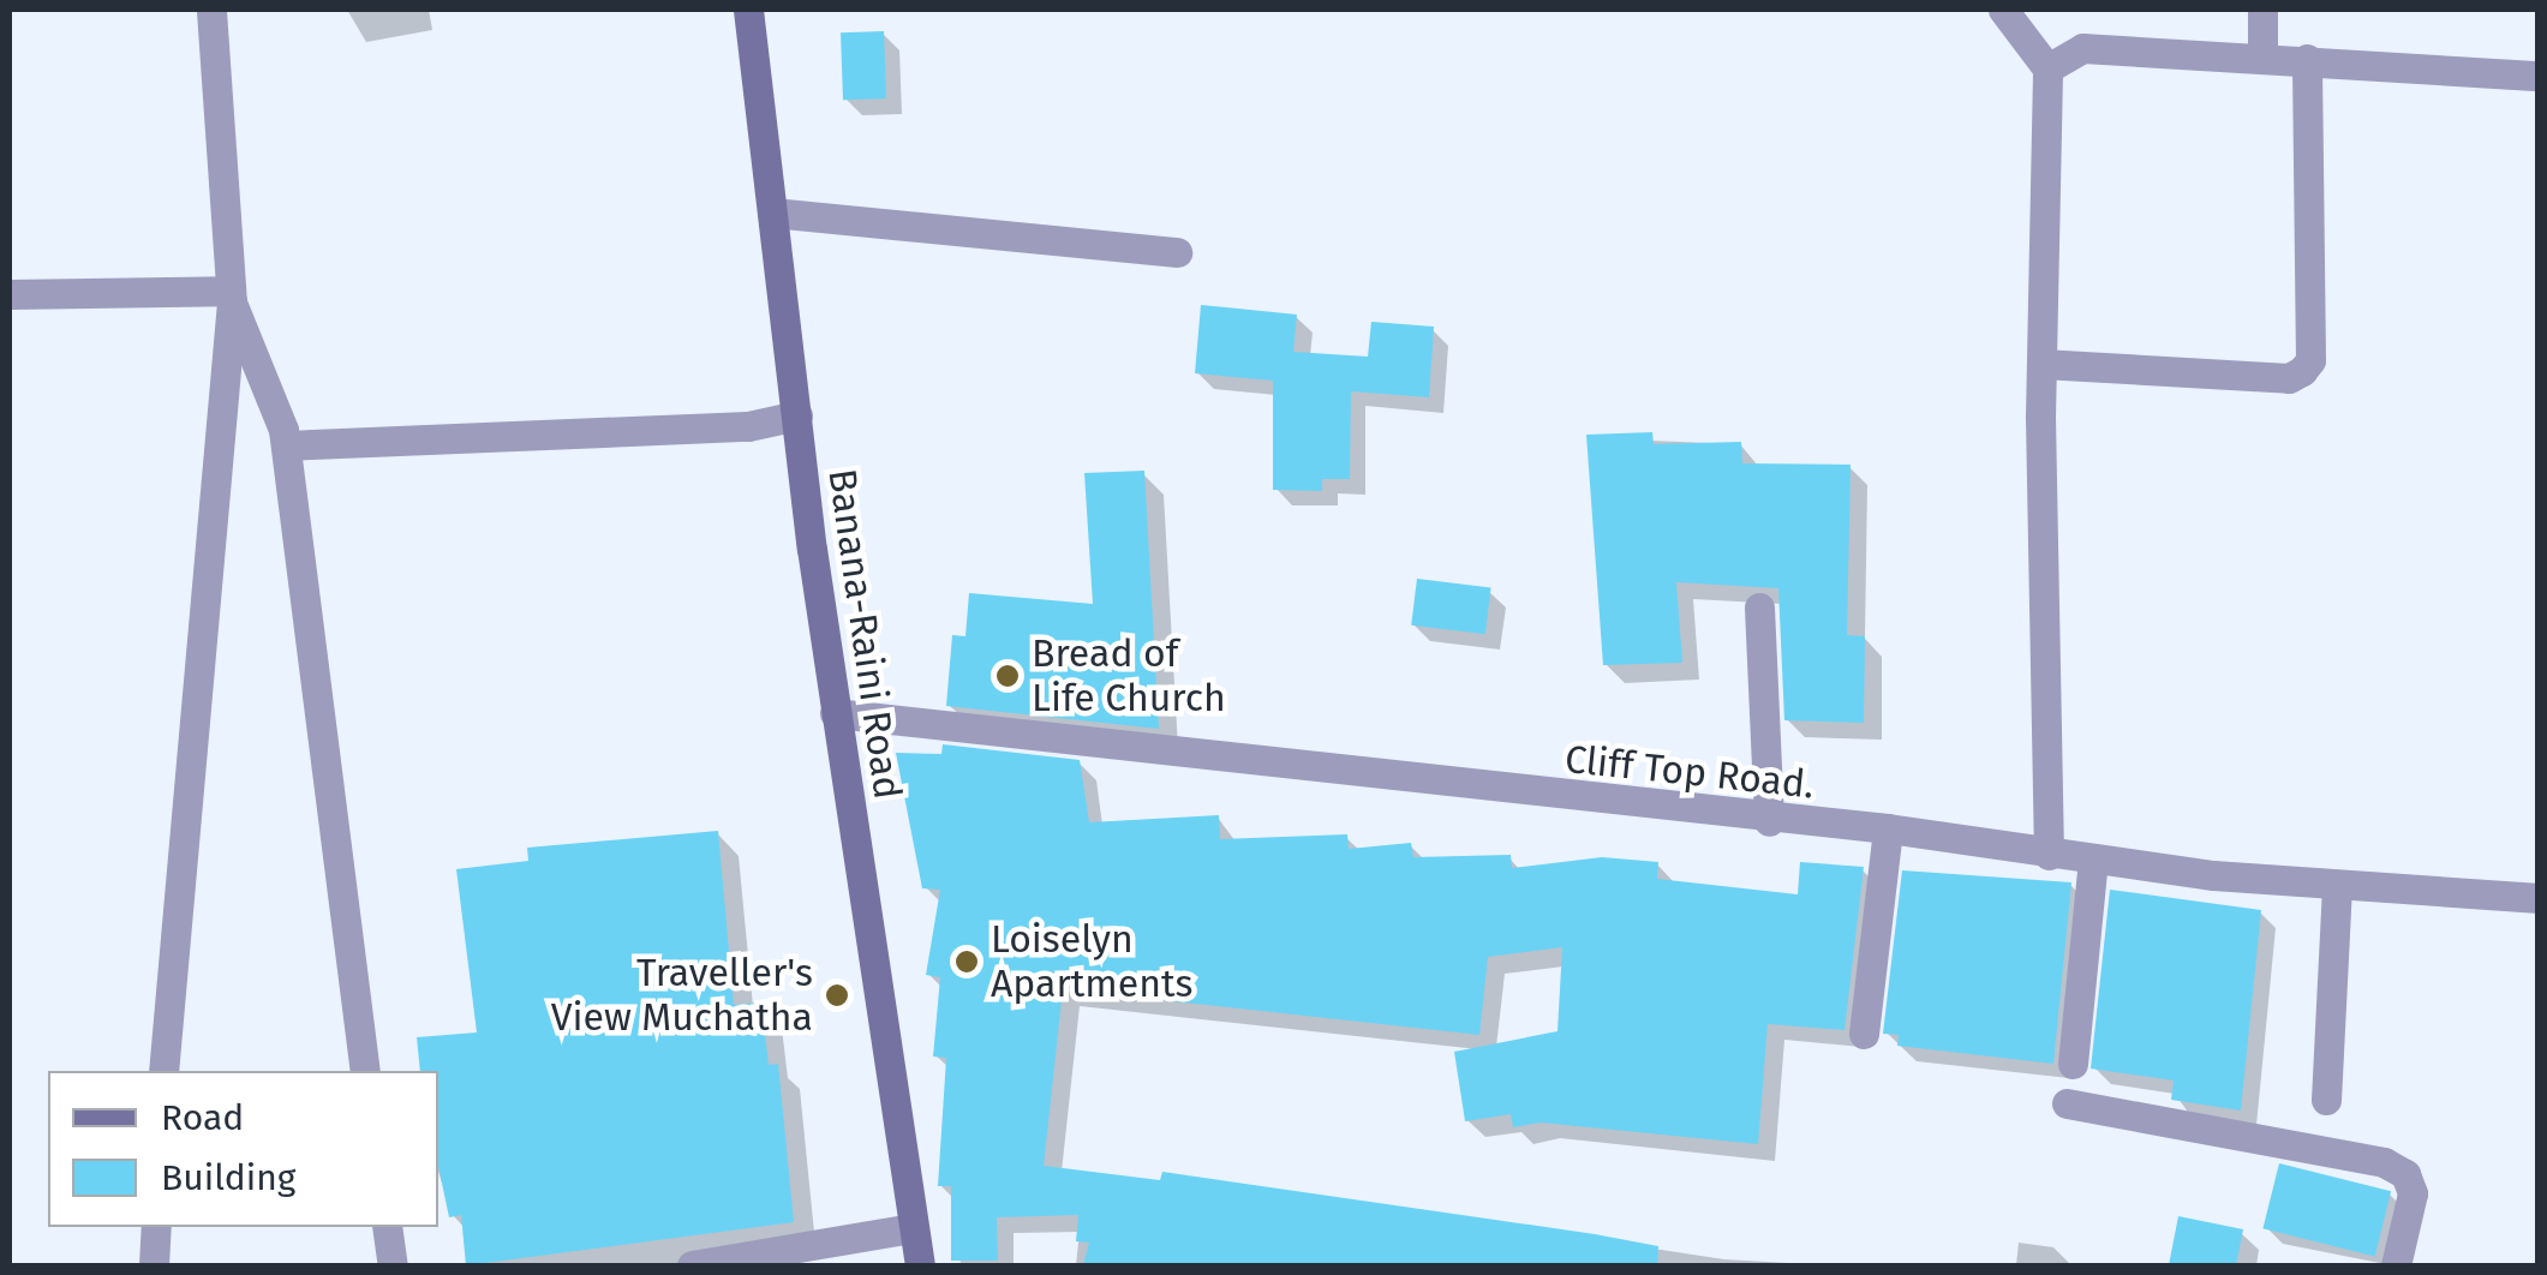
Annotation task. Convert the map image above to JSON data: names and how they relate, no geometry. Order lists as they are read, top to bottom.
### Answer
{
  "streets": {
    "main road": ["Banana-Raini Road"],
    "street": ["Cliff Top Road."]
  },
  "crossings": [
    ["Banana-Raini Road", "Cliff Top Road."]
  ],
  "places": ["Bread of Life Church", "Loiselyn Apartments", "Traveller's View Muchatha"],
  "legend": ["Road", "Building"]
}
